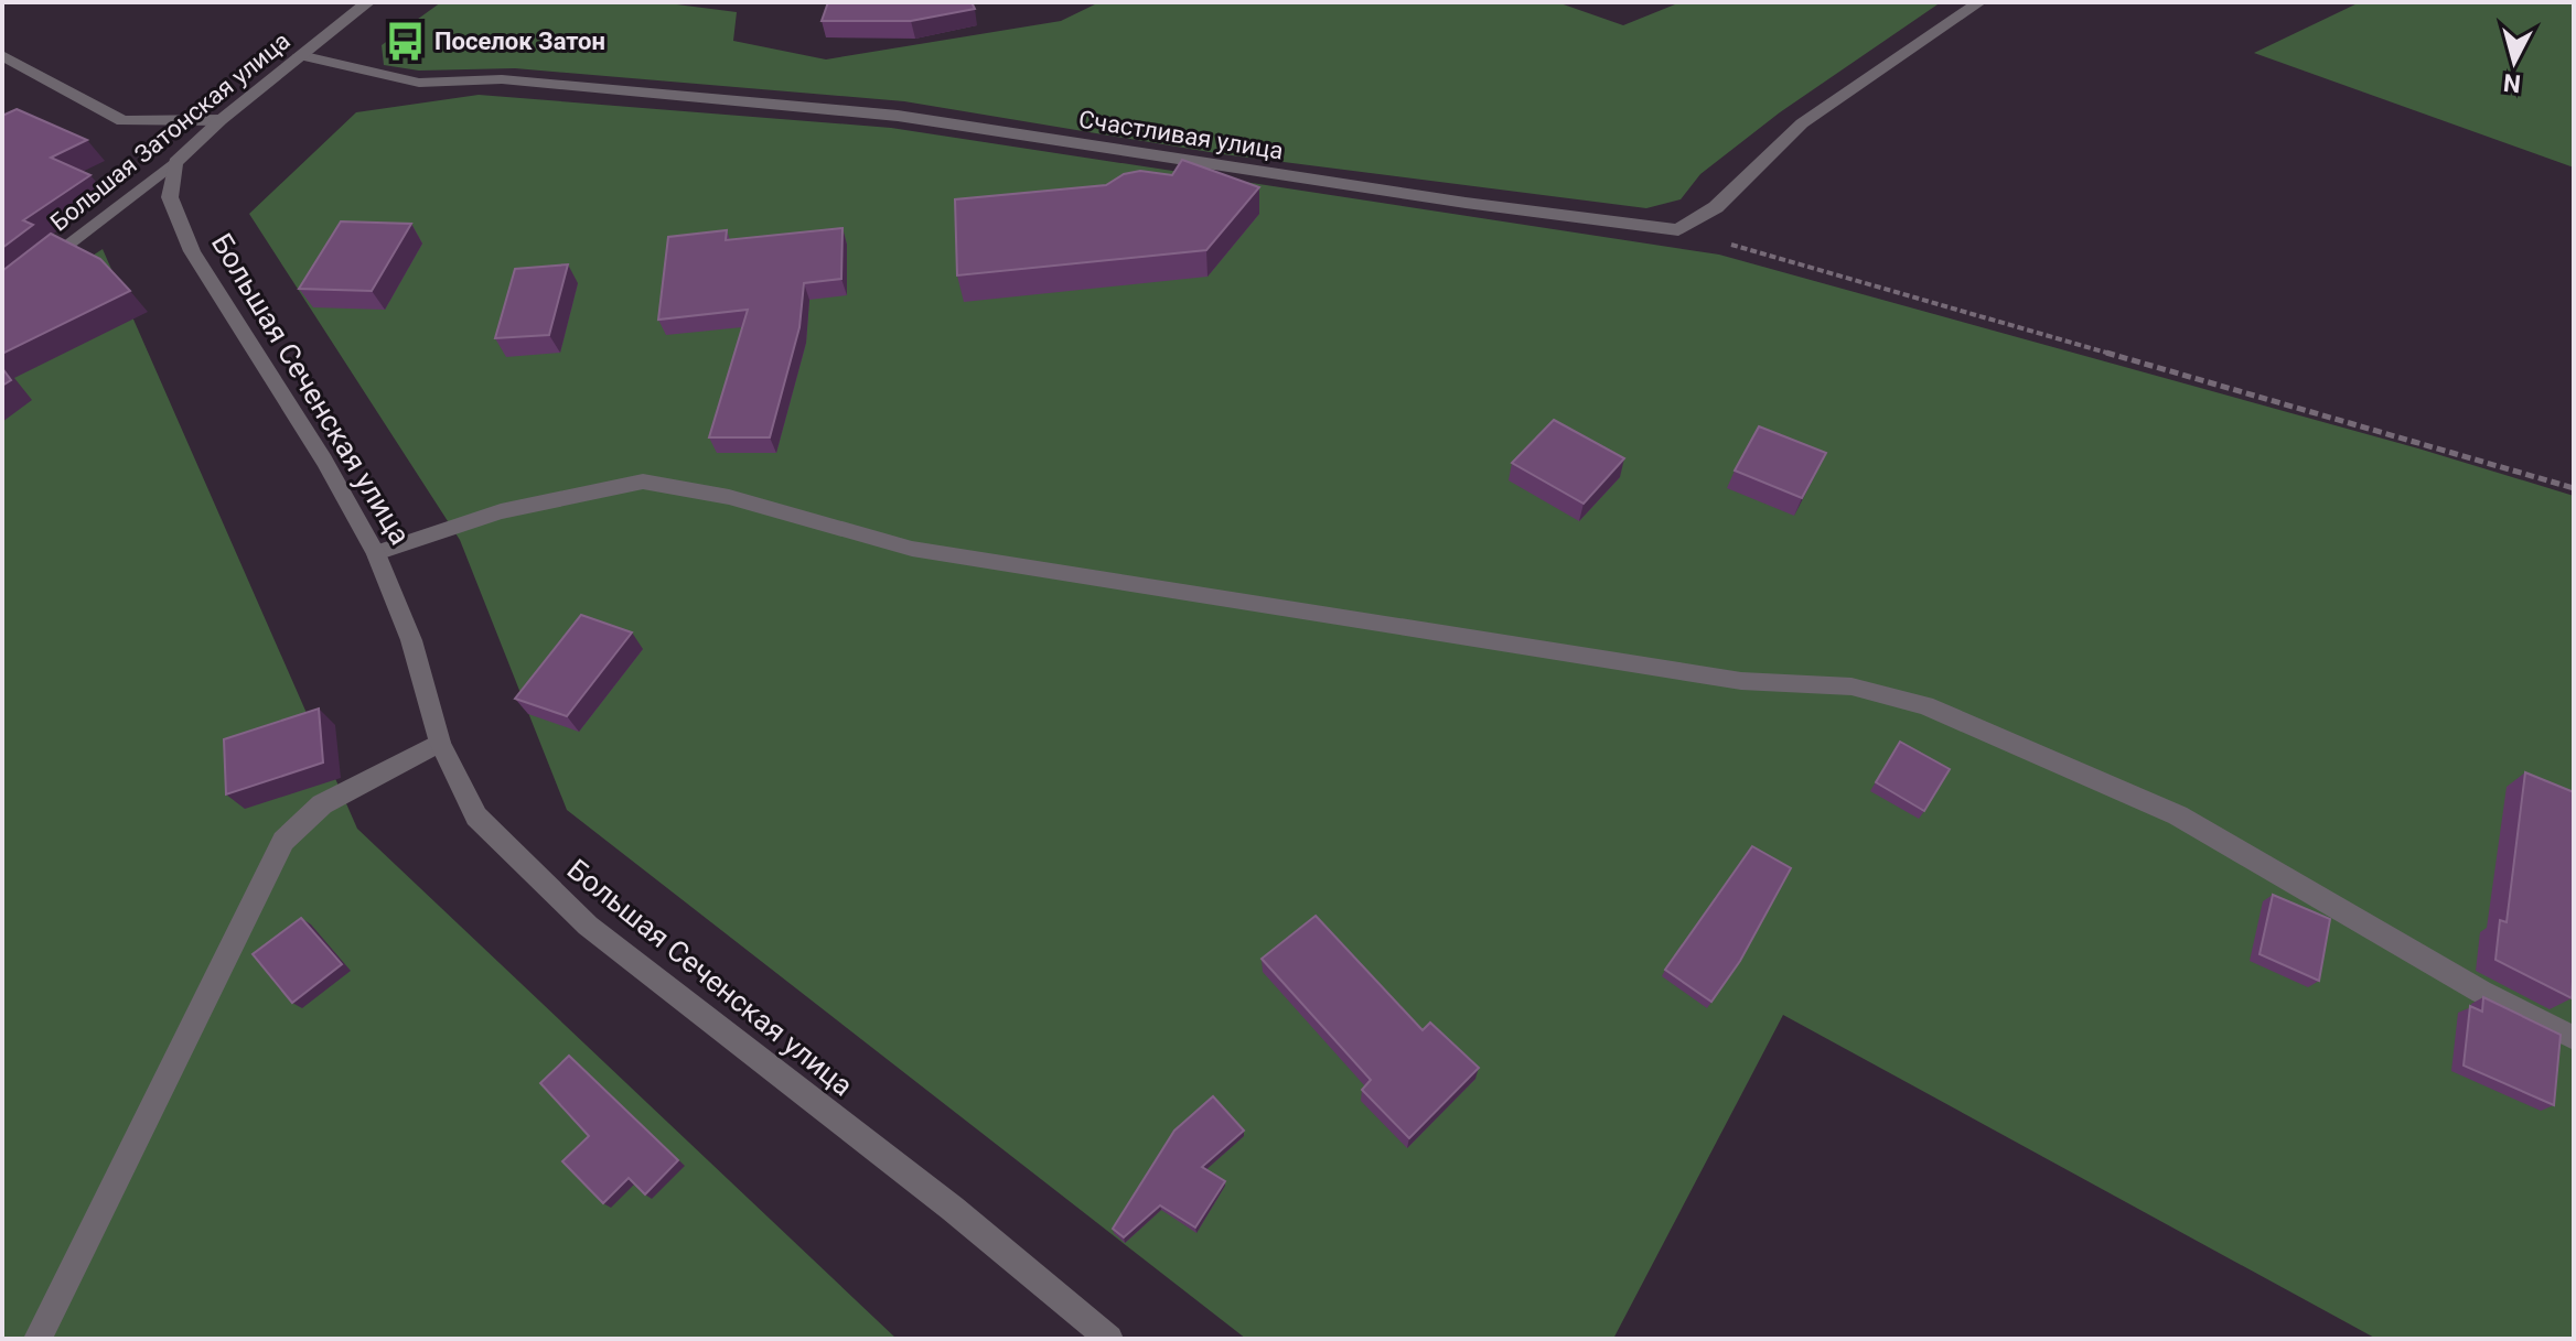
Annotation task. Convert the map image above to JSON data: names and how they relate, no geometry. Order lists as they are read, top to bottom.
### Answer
{
  "streets": {
    "street": ["Большая Затонская улица", "Счастливая улица", "Большая Сеченская улица"]
  },
  "crossings": [
    ["Большая Затонская улица", "Счастливая улица"],
    ["Большая Затонская улица", "Большая Сеченская улица"]
  ],
  "places": {
    "bus stop": ["Поселок Затон"]
  },
  "north": "bottom"
}
